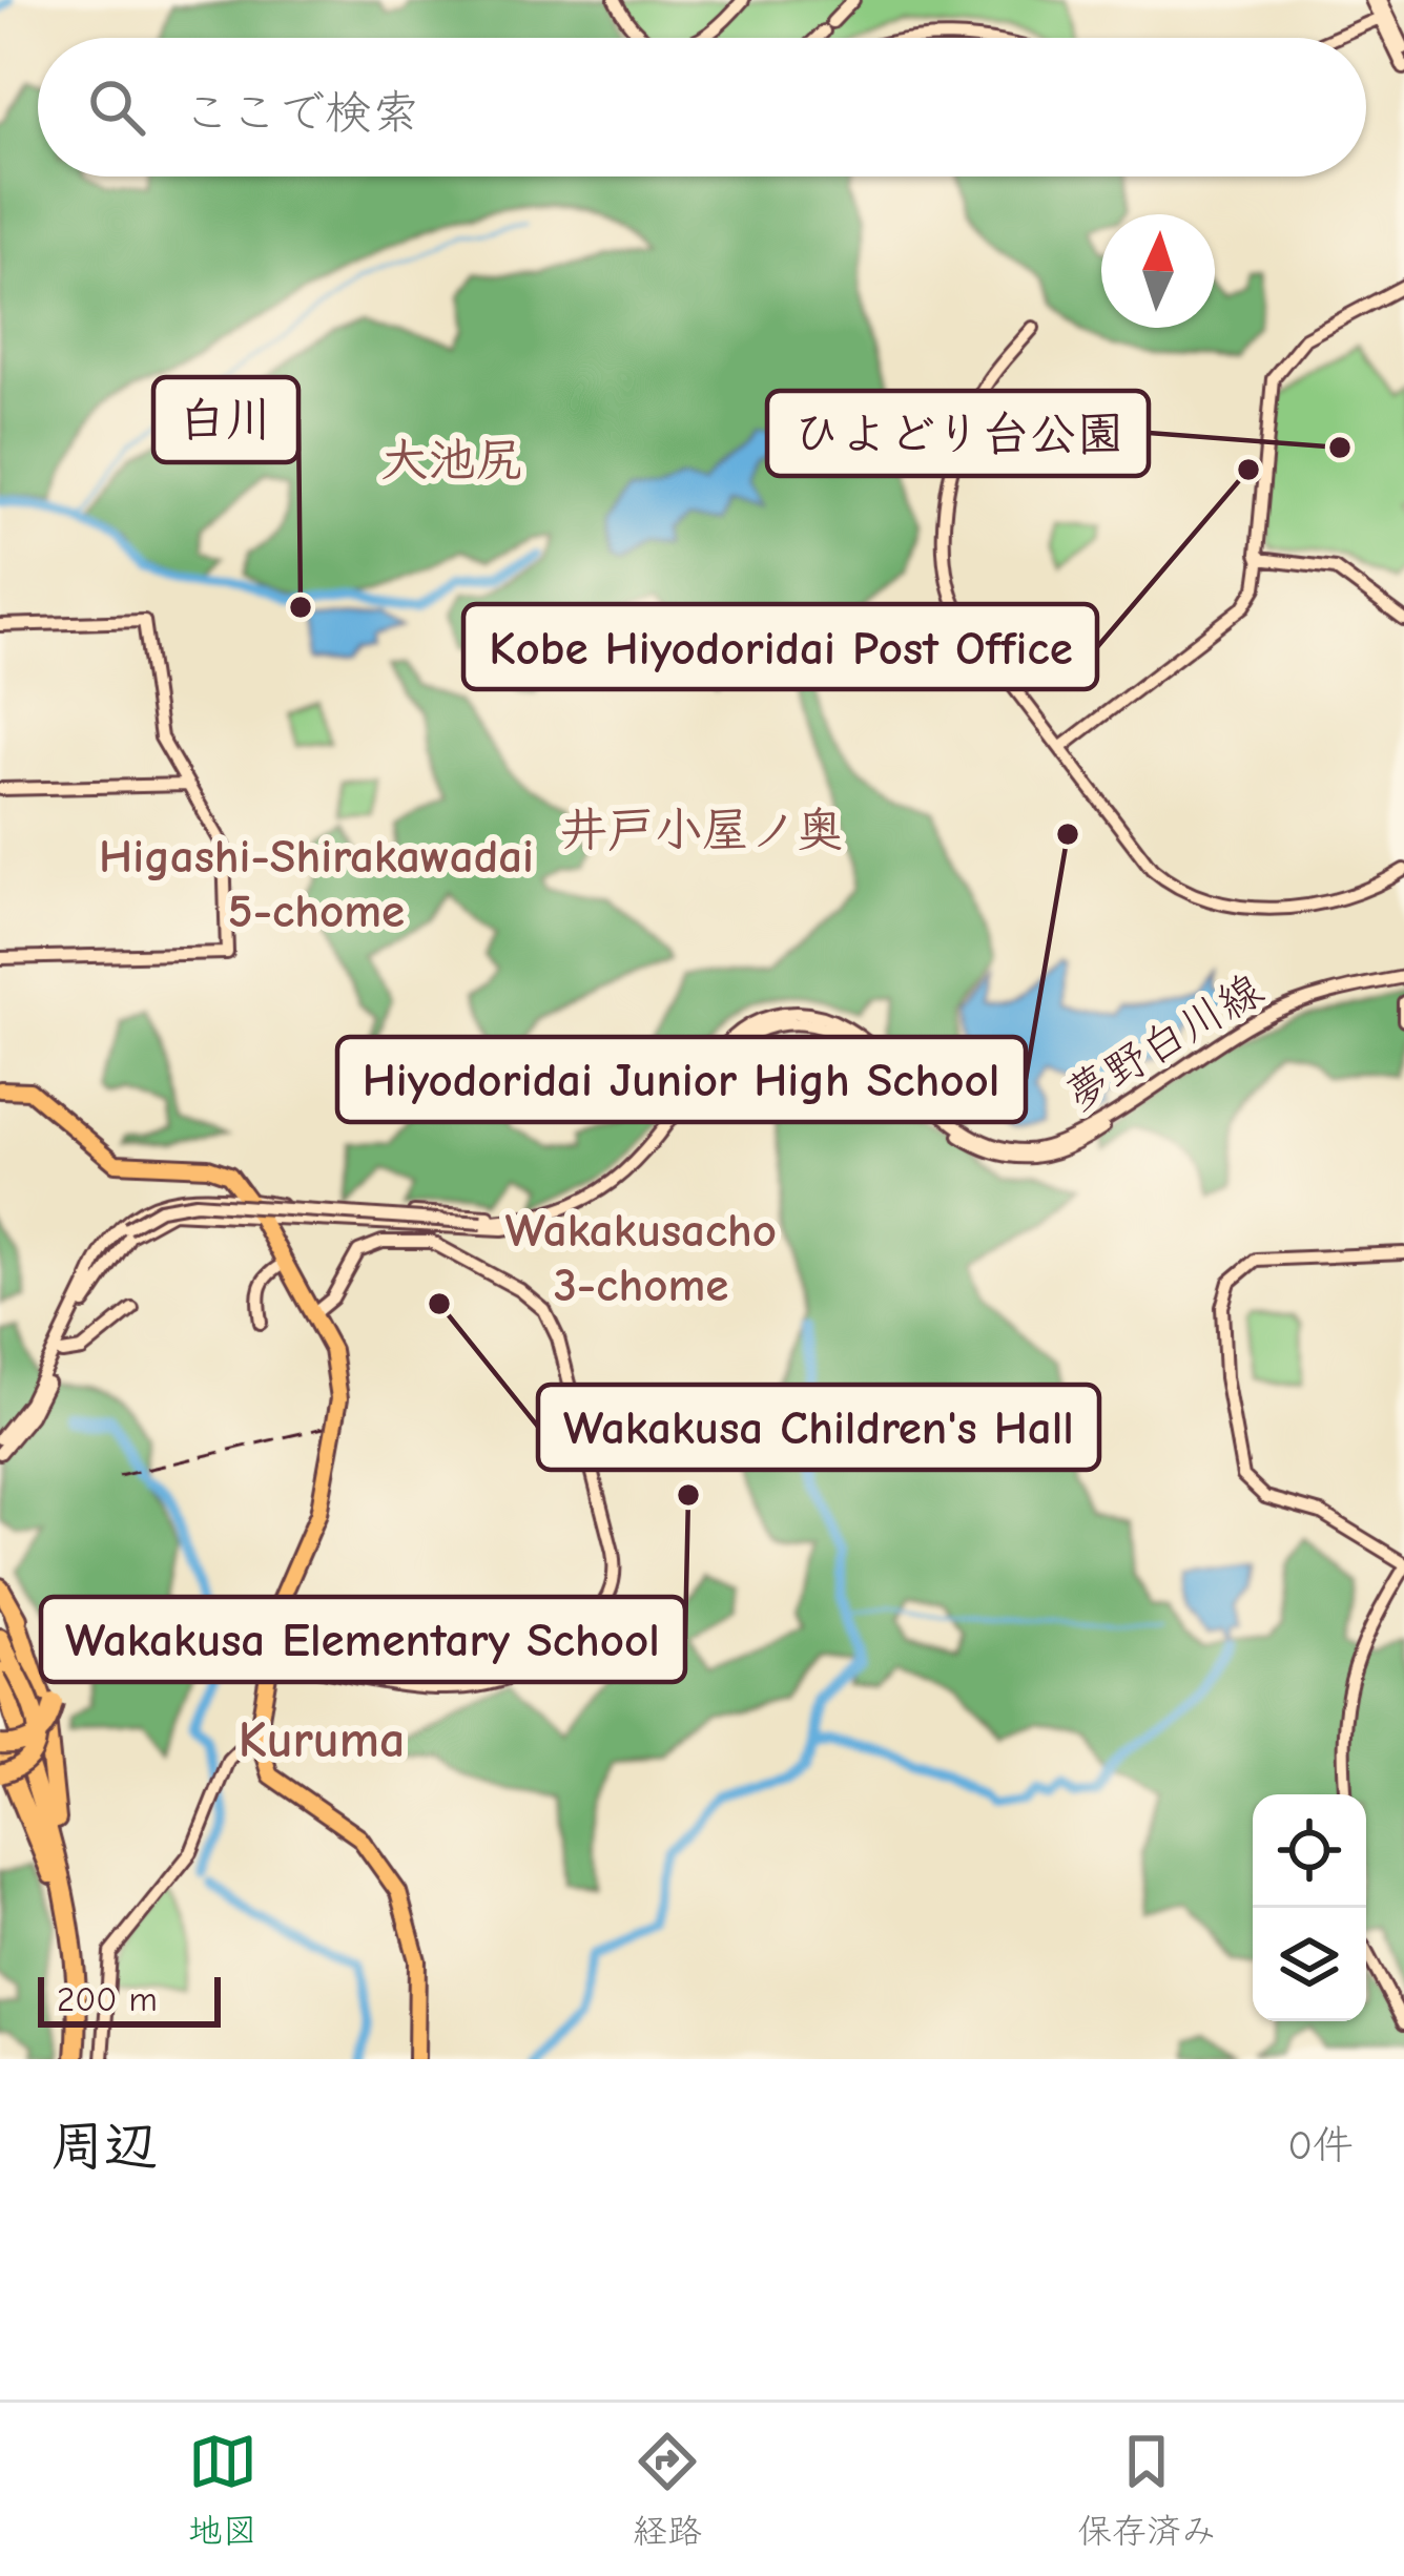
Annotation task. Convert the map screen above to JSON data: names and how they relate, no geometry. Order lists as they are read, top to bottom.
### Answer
{
  "streets": {
    "street": ["夢野白川線"]
  },
  "districts": [
    "大池尻",
    "井戸小屋ノ奥",
    "Higashi-Shirakawadai 5-chome",
    "Wakakusacho 3-chome",
    "Kuruma"
  ],
  "places": [
    "ひよどり台公園",
    "Kobe Hiyodoridai Post Office",
    "白川",
    "Hiyodoridai Junior High School",
    "Wakakusa Children's Hall",
    "Wakakusa Elementary School"
  ],
  "scale_bar": "200 m",
  "north": "top",
  "page": {
    "search": "ここで検索",
    "scale": "200 m",
    "heading": ["周辺", "0件"],
    "nav": ["地図", "経路", "保存済み"]
  }
}
